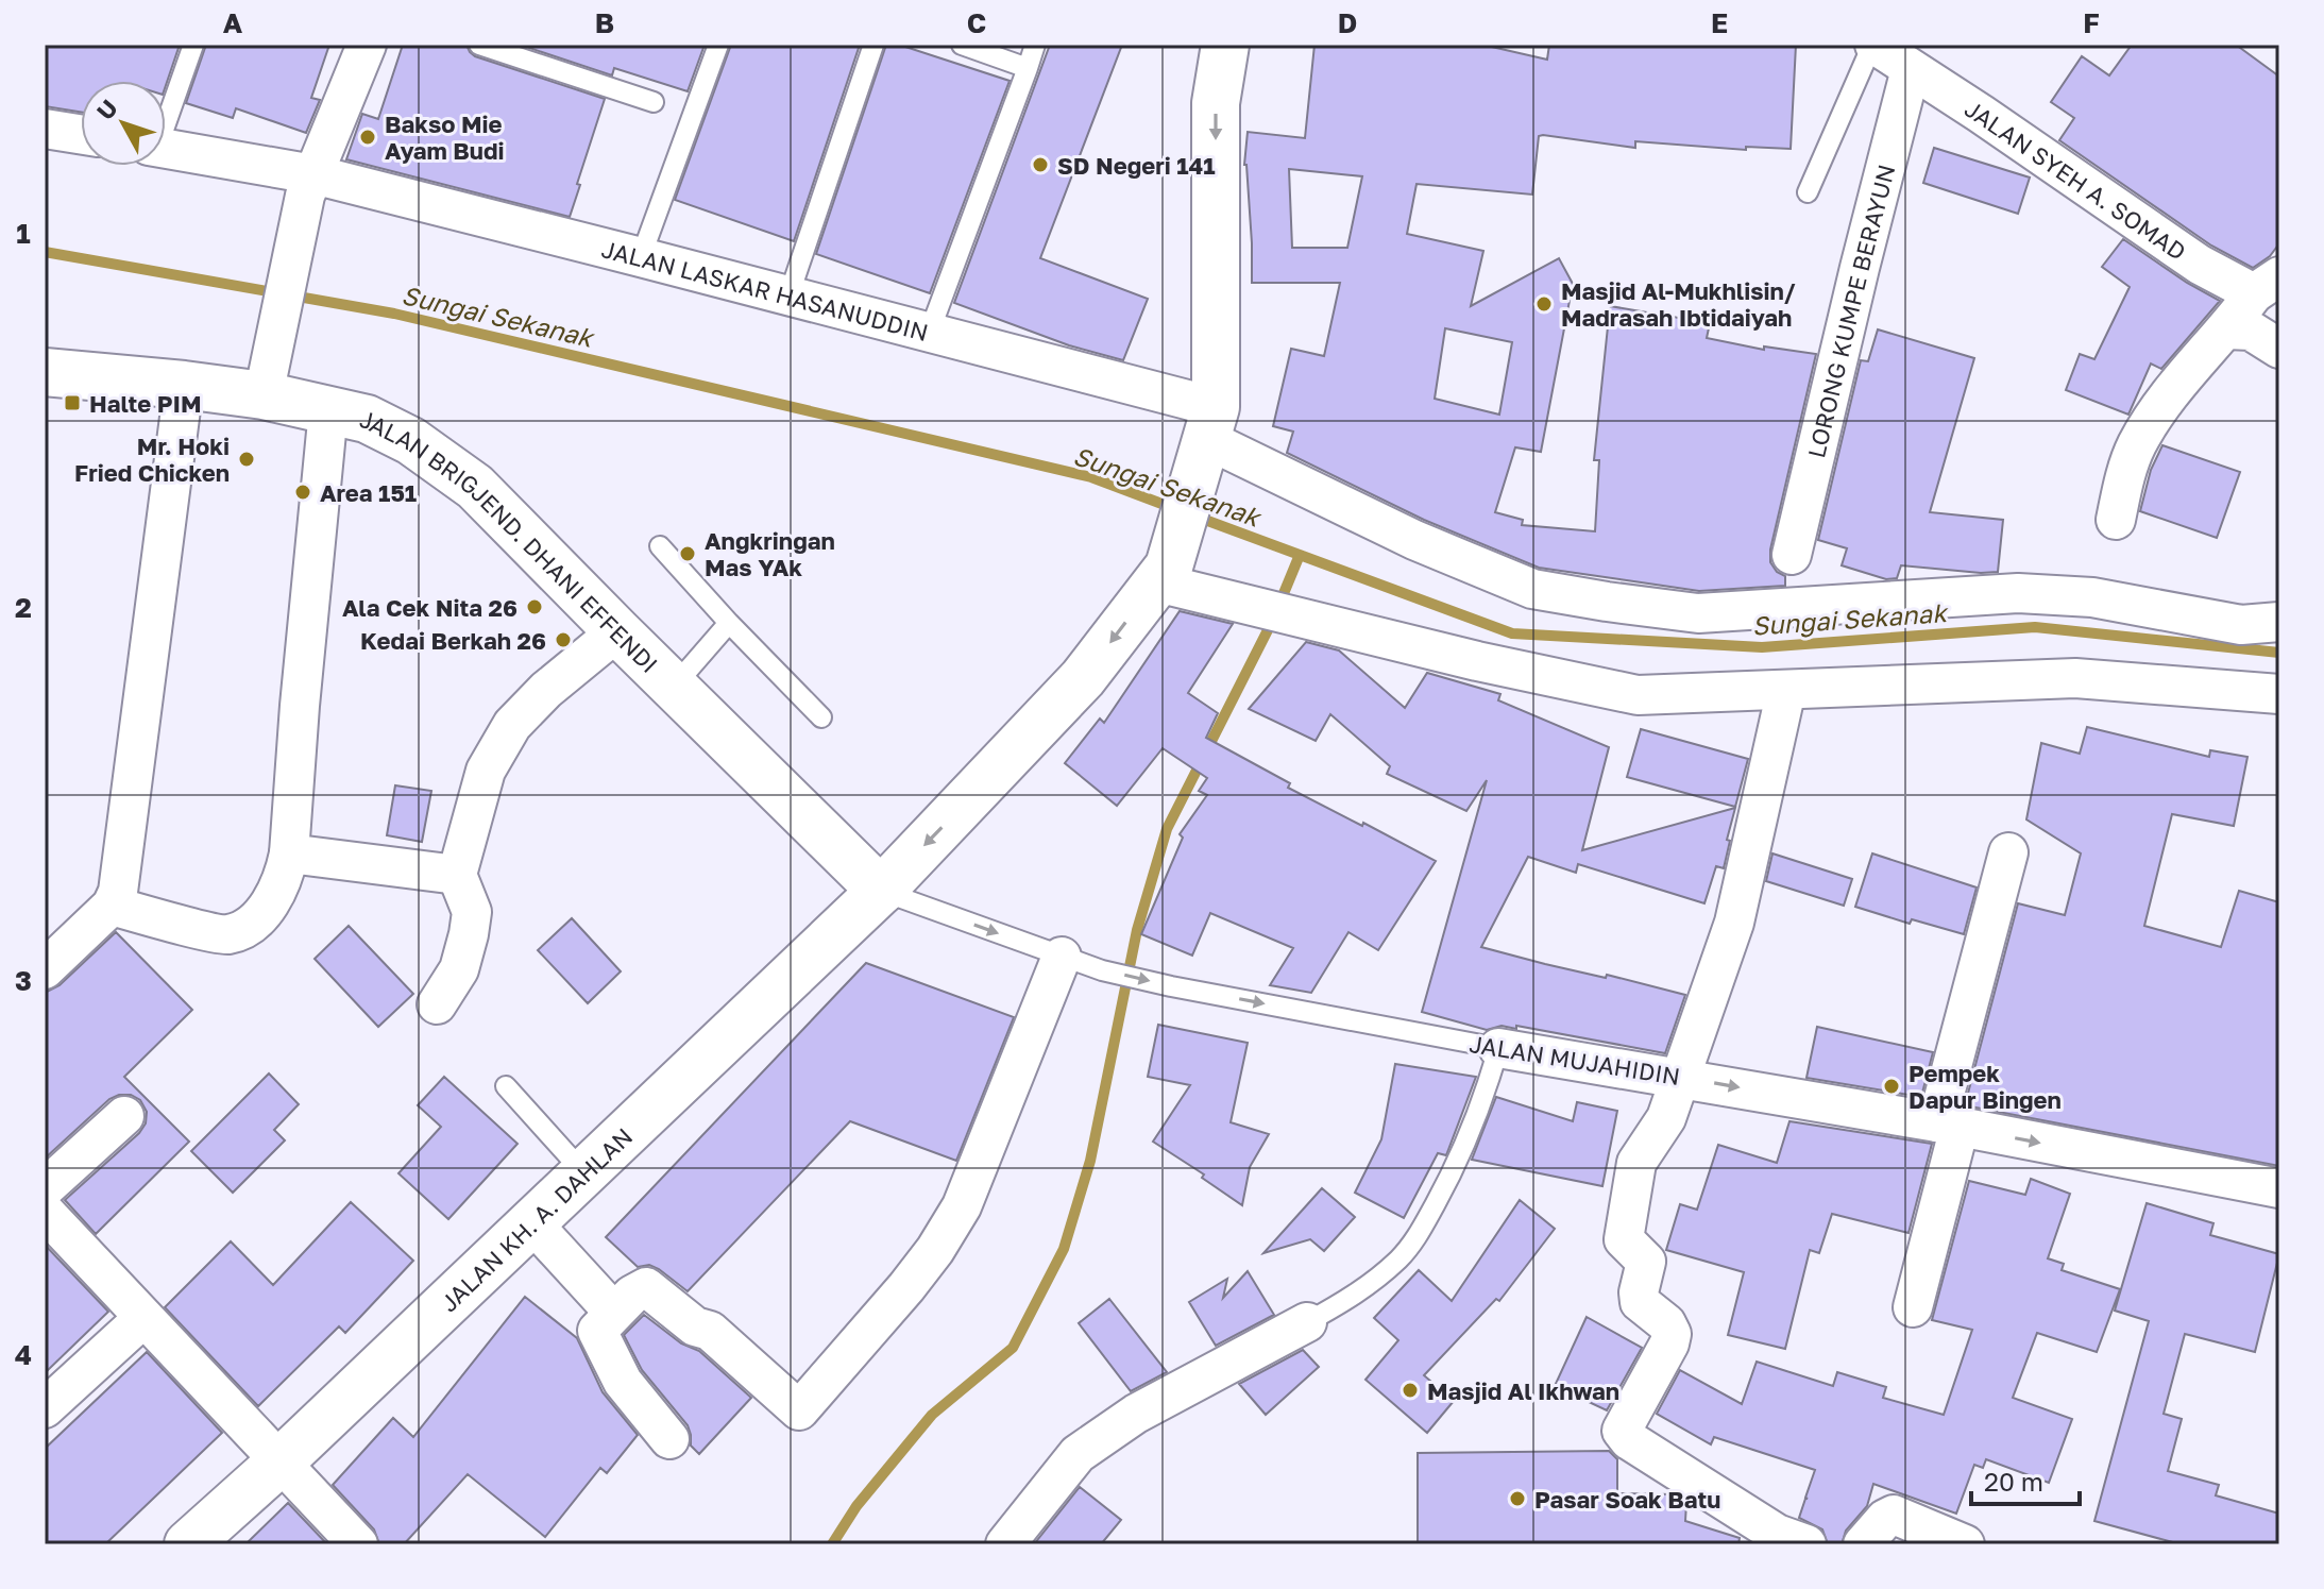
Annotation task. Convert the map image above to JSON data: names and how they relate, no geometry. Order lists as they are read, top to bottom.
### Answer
{
  "streets": {
    "street": [
      "JALAN SYEH A. SOMAD",
      "JALAN LASKAR HASANUDDIN",
      "LORONG KUMPE BERAYUN",
      "JALAN BRIGJEND. DHANI EFFENDI",
      "JALAN MUJAHIDIN",
      "JALAN KH. A. DAHLAN"
    ]
  },
  "crossings": [
    ["JALAN SYEH A. SOMAD", "LORONG KUMPE BERAYUN"],
    ["JALAN BRIGJEND. DHANI EFFENDI", "JALAN MUJAHIDIN"],
    ["JALAN BRIGJEND. DHANI EFFENDI", "JALAN KH. A. DAHLAN"],
    ["JALAN MUJAHIDIN", "JALAN KH. A. DAHLAN"]
  ],
  "one_way": ["JALAN MUJAHIDIN"],
  "water": ["Sungai Sekanak"],
  "places": {
    "other": [
      "Bakso Mie Ayam Budi",
      "SD Negeri 141",
      "Masjid Al-Mukhlisin/ Madrasah Ibtidaiyah",
      "Mr. Hoki Fried Chicken",
      "Area 151",
      "Angkringan Mas YAk",
      "Ala Cek Nita 26",
      "Kedai Berkah 26",
      "Pempek Dapur Bingen",
      "Masjid Al Ikhwan",
      "Pasar Soak Batu"
    ],
    "transit": ["Halte PIM"]
  },
  "scale_bar": "20 m",
  "north": "top left",
  "grid": {
    "columns": [
      "A",
      "B",
      "C",
      "D",
      "E",
      "F"
    ],
    "rows": [
      "1",
      "2",
      "3",
      "4"
    ]
  }
}
